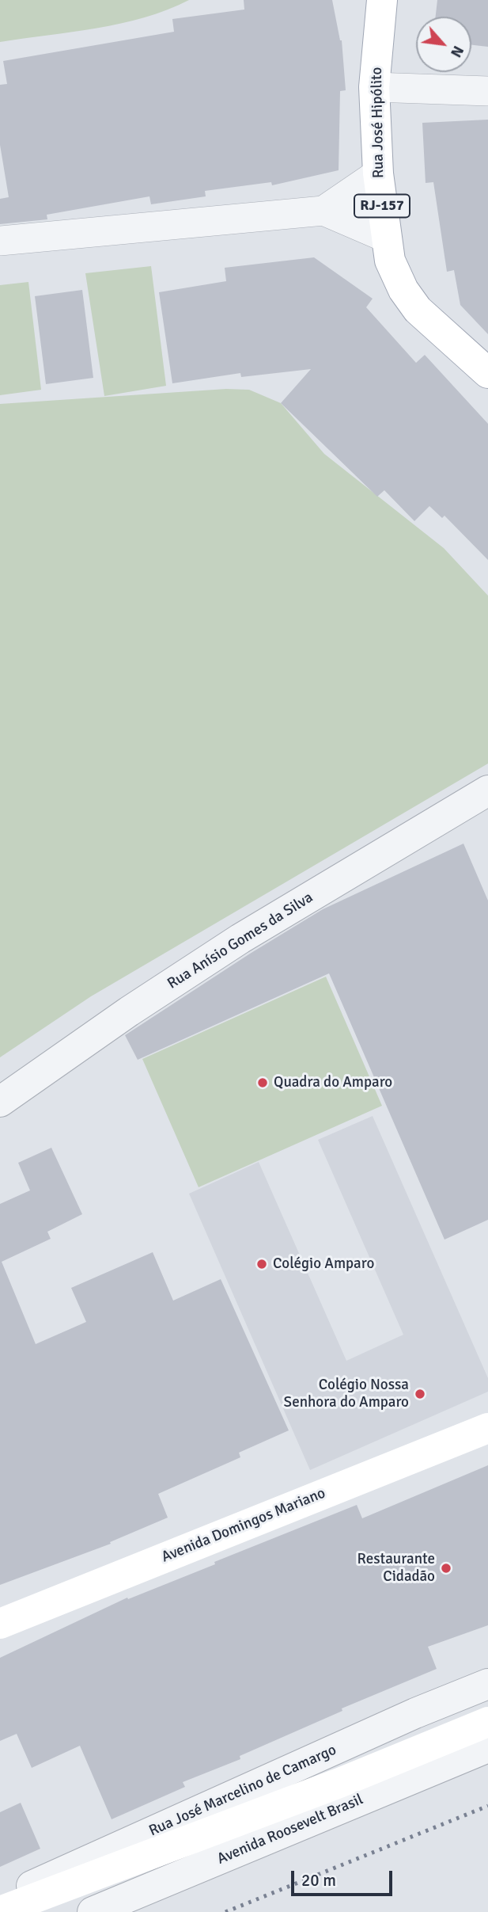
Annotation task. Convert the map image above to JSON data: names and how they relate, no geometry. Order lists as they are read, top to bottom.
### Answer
{
  "streets": {
    "main road": [
      "Rua José Hipólito",
      "RJ-157",
      "Avenida Domingos Mariano",
      "Rua José Marcelino de Camargo"
    ],
    "street": ["Rua Anísio Gomes da Silva", "Avenida Roosevelt Brasil"]
  },
  "places": [
    "Quadra do Amparo",
    "Colégio Amparo",
    "Colégio Nossa Senhora do Amparo",
    "Restaurante Cidadão"
  ],
  "scale_bar": "20 m",
  "north": "bottom right"
}
